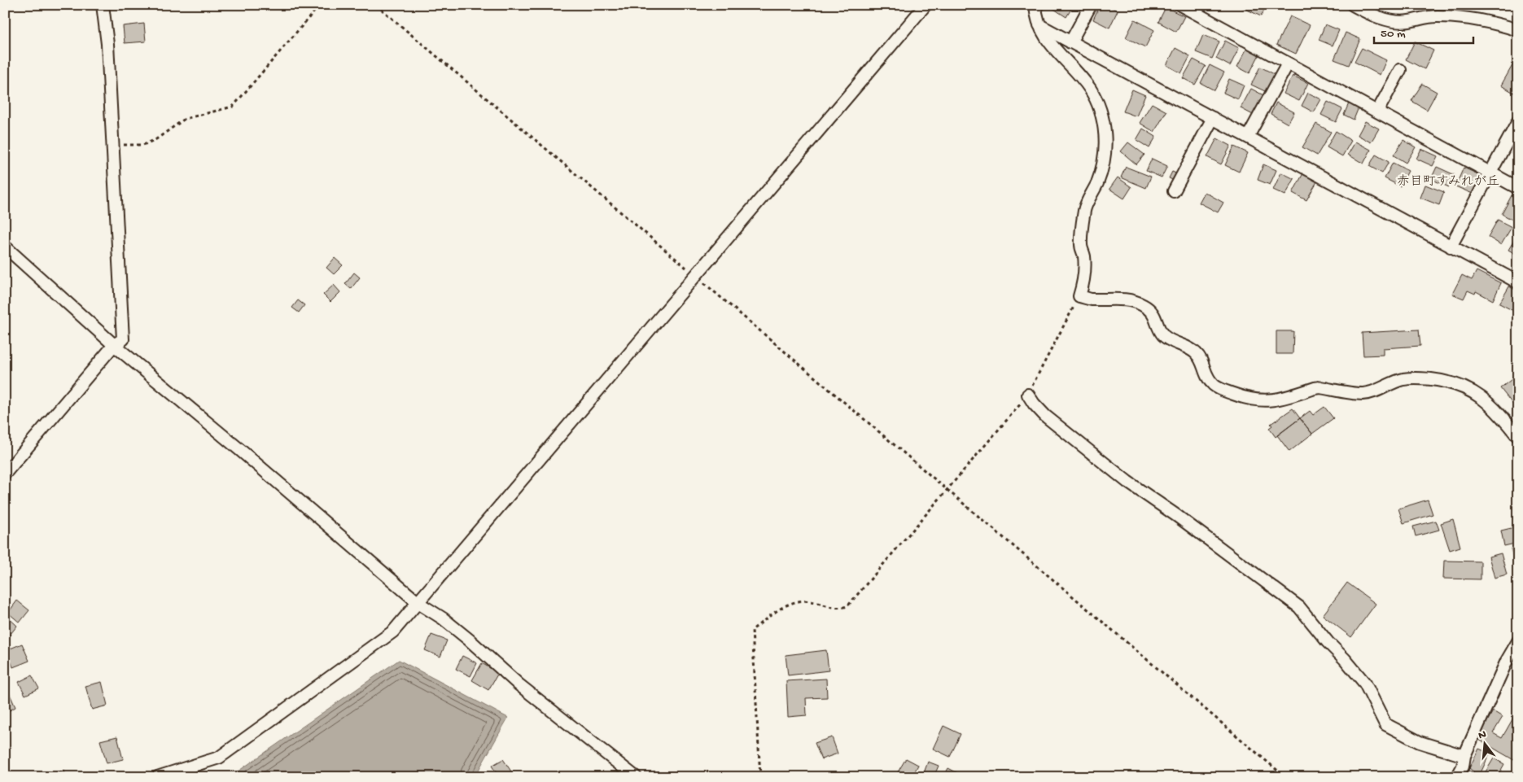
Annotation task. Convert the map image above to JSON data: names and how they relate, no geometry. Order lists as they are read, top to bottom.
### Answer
{
  "districts": ["赤目町すみれが丘"],
  "scale_bar": "50 m",
  "north": "top"
}
